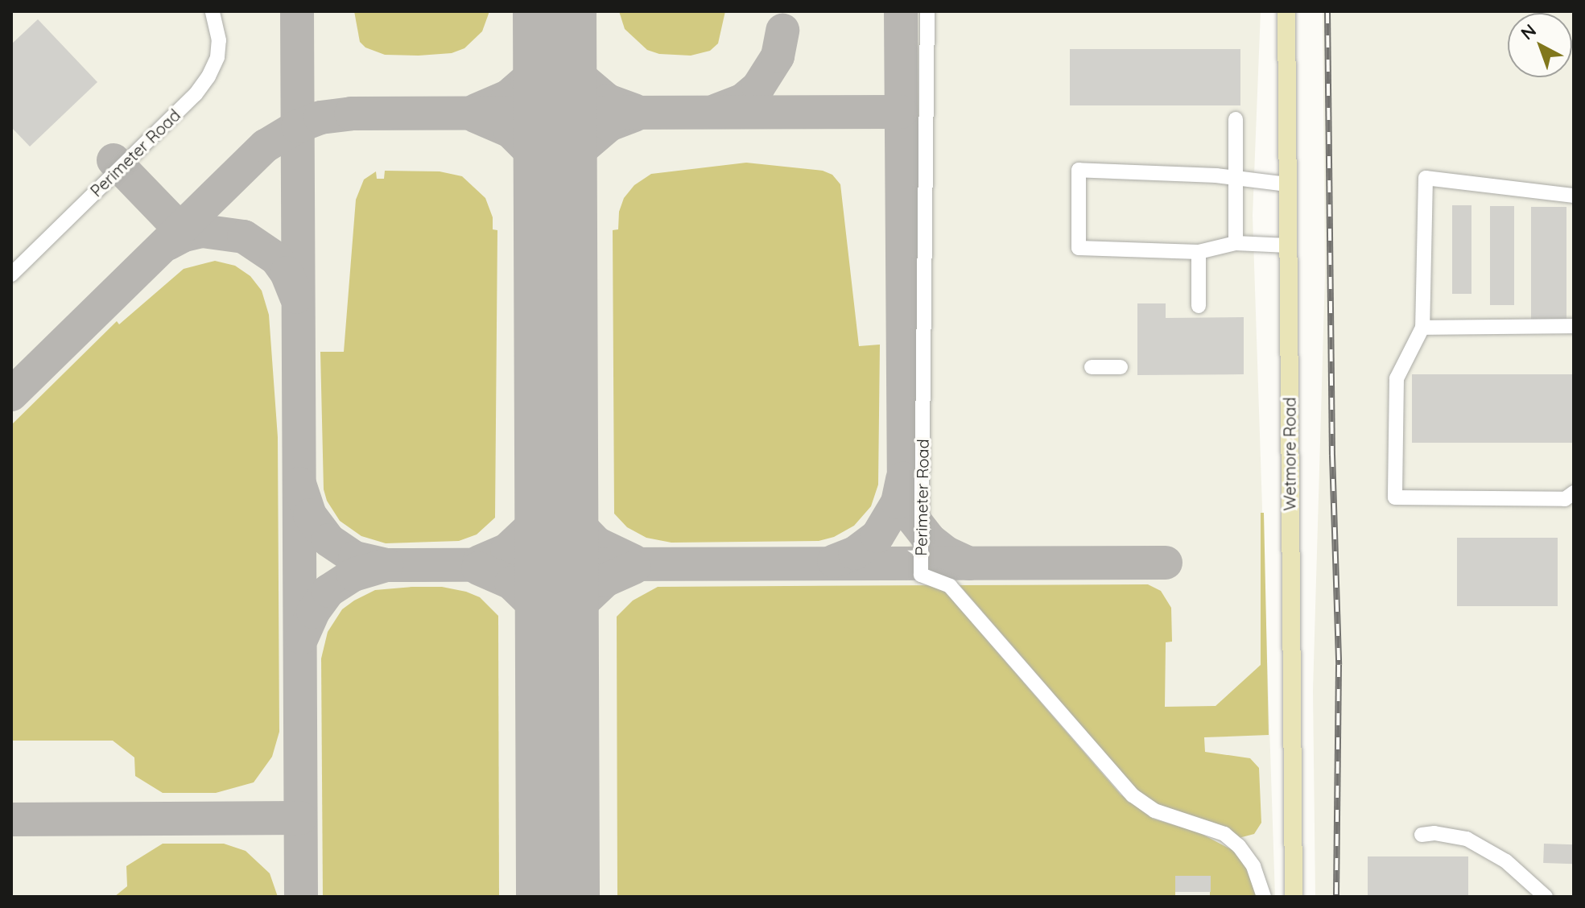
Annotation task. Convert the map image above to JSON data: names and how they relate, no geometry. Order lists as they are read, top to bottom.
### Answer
{
  "streets": {
    "main road": ["Wetmore Road"],
    "lane": ["Perimeter Road"]
  },
  "north": "top left"
}
